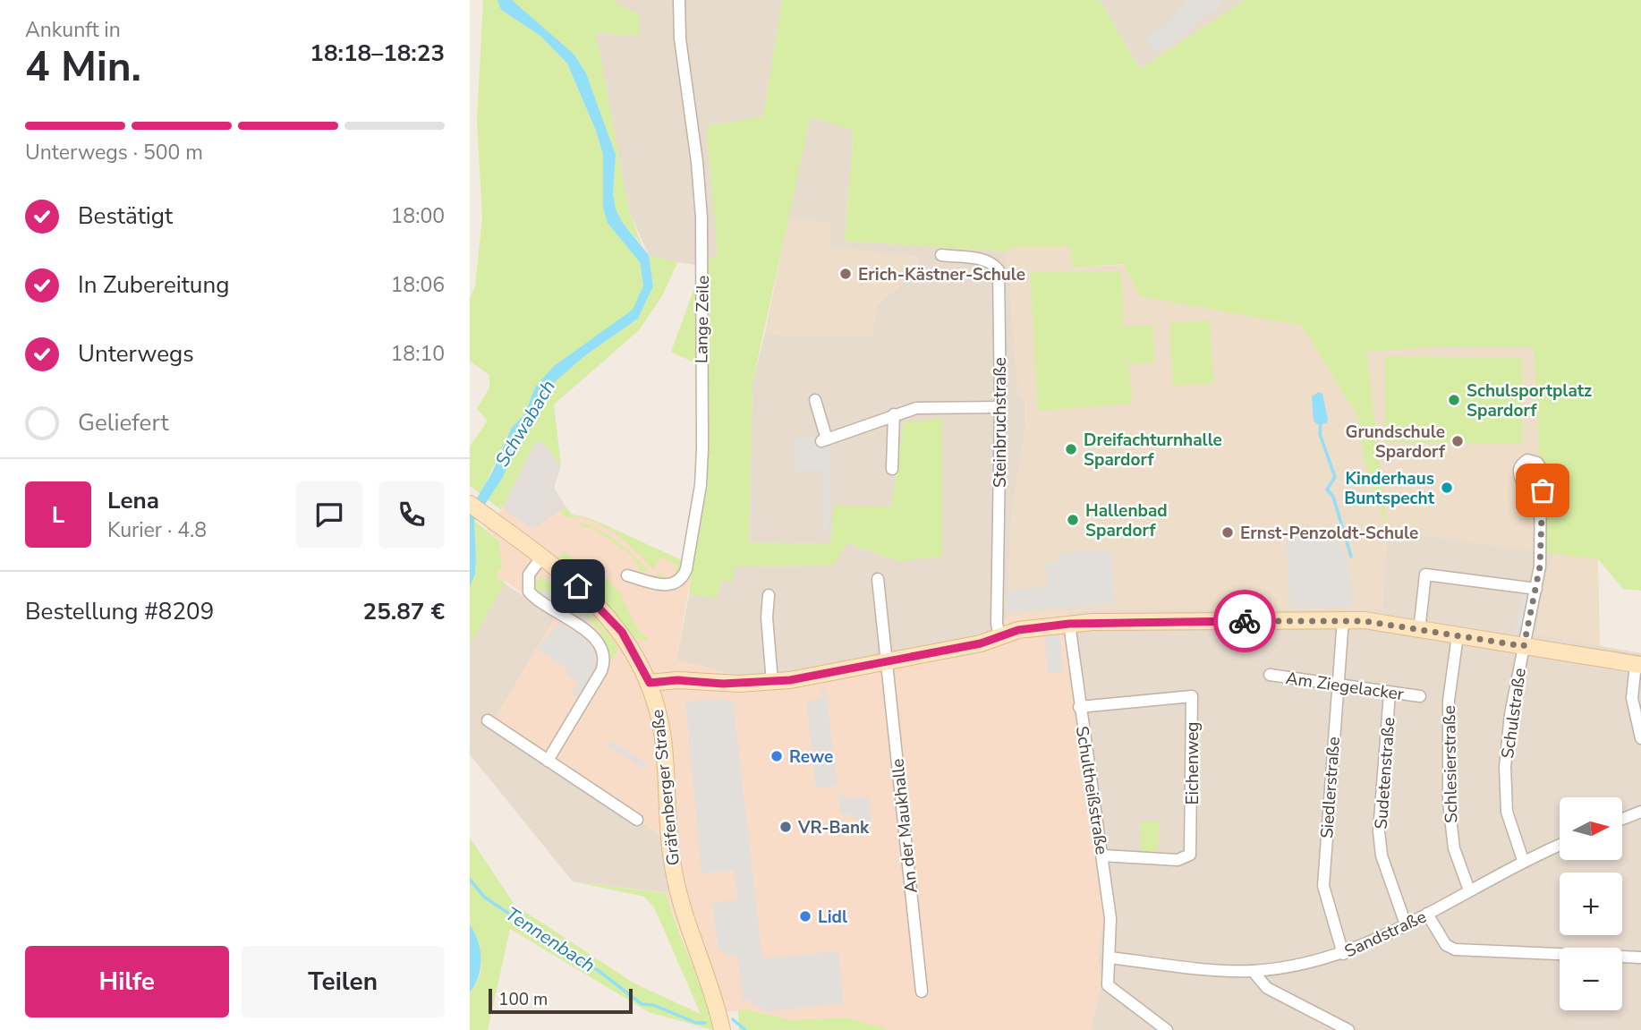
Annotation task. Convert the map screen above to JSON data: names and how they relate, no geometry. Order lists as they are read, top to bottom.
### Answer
{
  "streets": {
    "street": [
      "Lange Zeile",
      "Steinbruchstraße",
      "Am Ziegelacker",
      "Schulstraße",
      "Eichenweg",
      "Schlesierstraße",
      "Sudetenstraße",
      "Gräfenberger Straße",
      "Siedlerstraße",
      "Schultheißstraße",
      "An der Maukhalle",
      "Sandstraße"
    ]
  },
  "crossings": [
    ["Am Ziegelacker", "Sudetenstraße"],
    ["Am Ziegelacker", "Siedlerstraße"],
    ["Schulstraße", "Sandstraße"],
    ["Eichenweg", "Schultheißstraße"],
    ["Schlesierstraße", "Sandstraße"],
    ["Sudetenstraße", "Sandstraße"],
    ["Siedlerstraße", "Sandstraße"],
    ["Schultheißstraße", "Sandstraße"]
  ],
  "water": ["Schwabach", "Tennenbach"],
  "places": [
    "Erich-Kästner-Schule",
    "Schulsportplatz Spardorf",
    "Grundschule Spardorf",
    "Dreifachturnhalle Spardorf",
    "Kinderhaus Buntspecht",
    "Hallenbad Spardorf",
    "Ernst-Penzoldt-Schule",
    "Rewe",
    "VR-Bank",
    "Lidl"
  ],
  "scale_bar": "100 m",
  "north": "right",
  "page": {
    "heading": ["4 Min.", "Ankunft in", "18:18–18:23"],
    "panel": [
      "Lena",
      "Kurier · 4.8",
      "Bestellung #8209",
      "25.87 €"
    ],
    "bar": "Unterwegs · 500 m",
    "list": [
      ["Bestätigt", "18:00"],
      ["In Zubereitung", "18:06"],
      ["Unterwegs", "18:10"],
      "Geliefert"
    ],
    "round": "L",
    "map_buttons": ["+", "−"],
    "buttons": ["Hilfe", "Teilen"],
    "scale": "100 m"
  }
}
